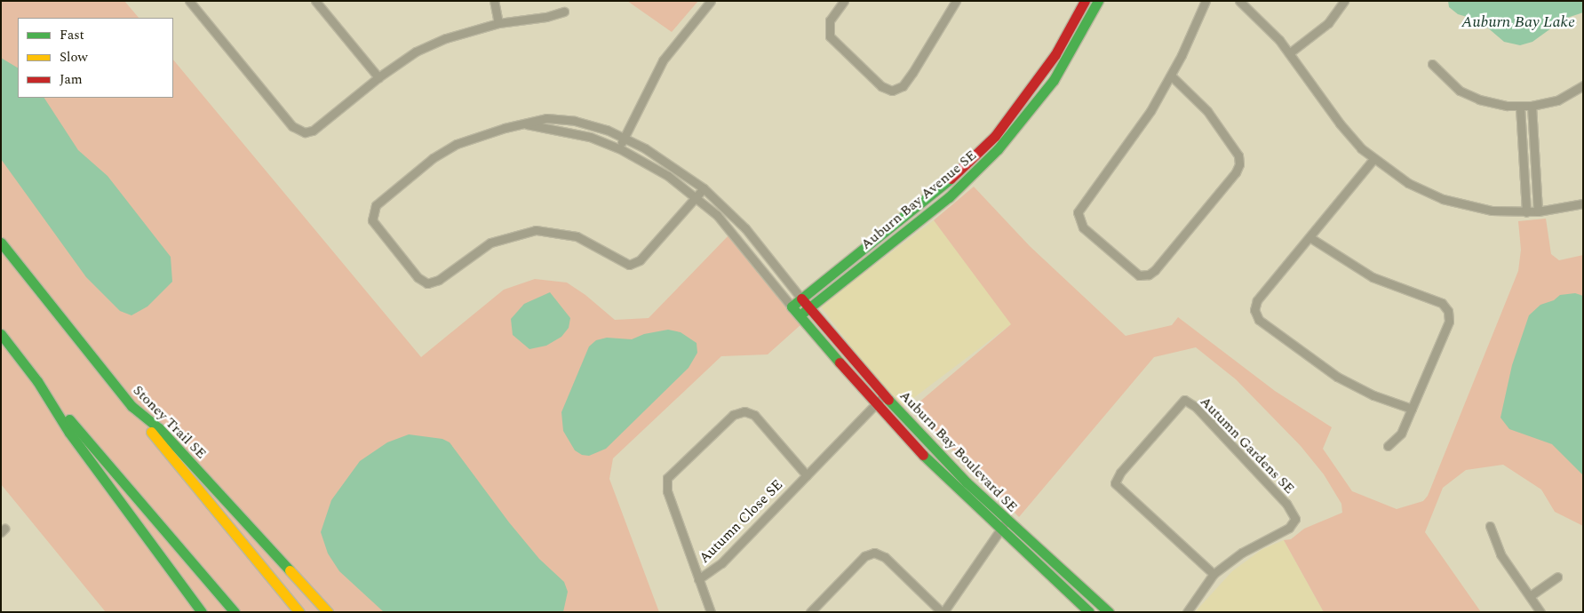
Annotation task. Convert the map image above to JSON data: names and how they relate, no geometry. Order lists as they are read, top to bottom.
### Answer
{
  "streets": {
    "main road": ["Auburn Bay Avenue SE", "Stoney Trail SE", "Auburn Bay Boulevard SE"],
    "street": ["Autumn Gardens SE", "Autumn Close SE"]
  },
  "crossings": [
    ["Auburn Bay Avenue SE", "Auburn Bay Boulevard SE"],
    ["Auburn Bay Boulevard SE", "Autumn Close SE"]
  ],
  "water": ["Auburn Bay Lake"],
  "legend": ["Fast", "Slow", "Jam"]
}
